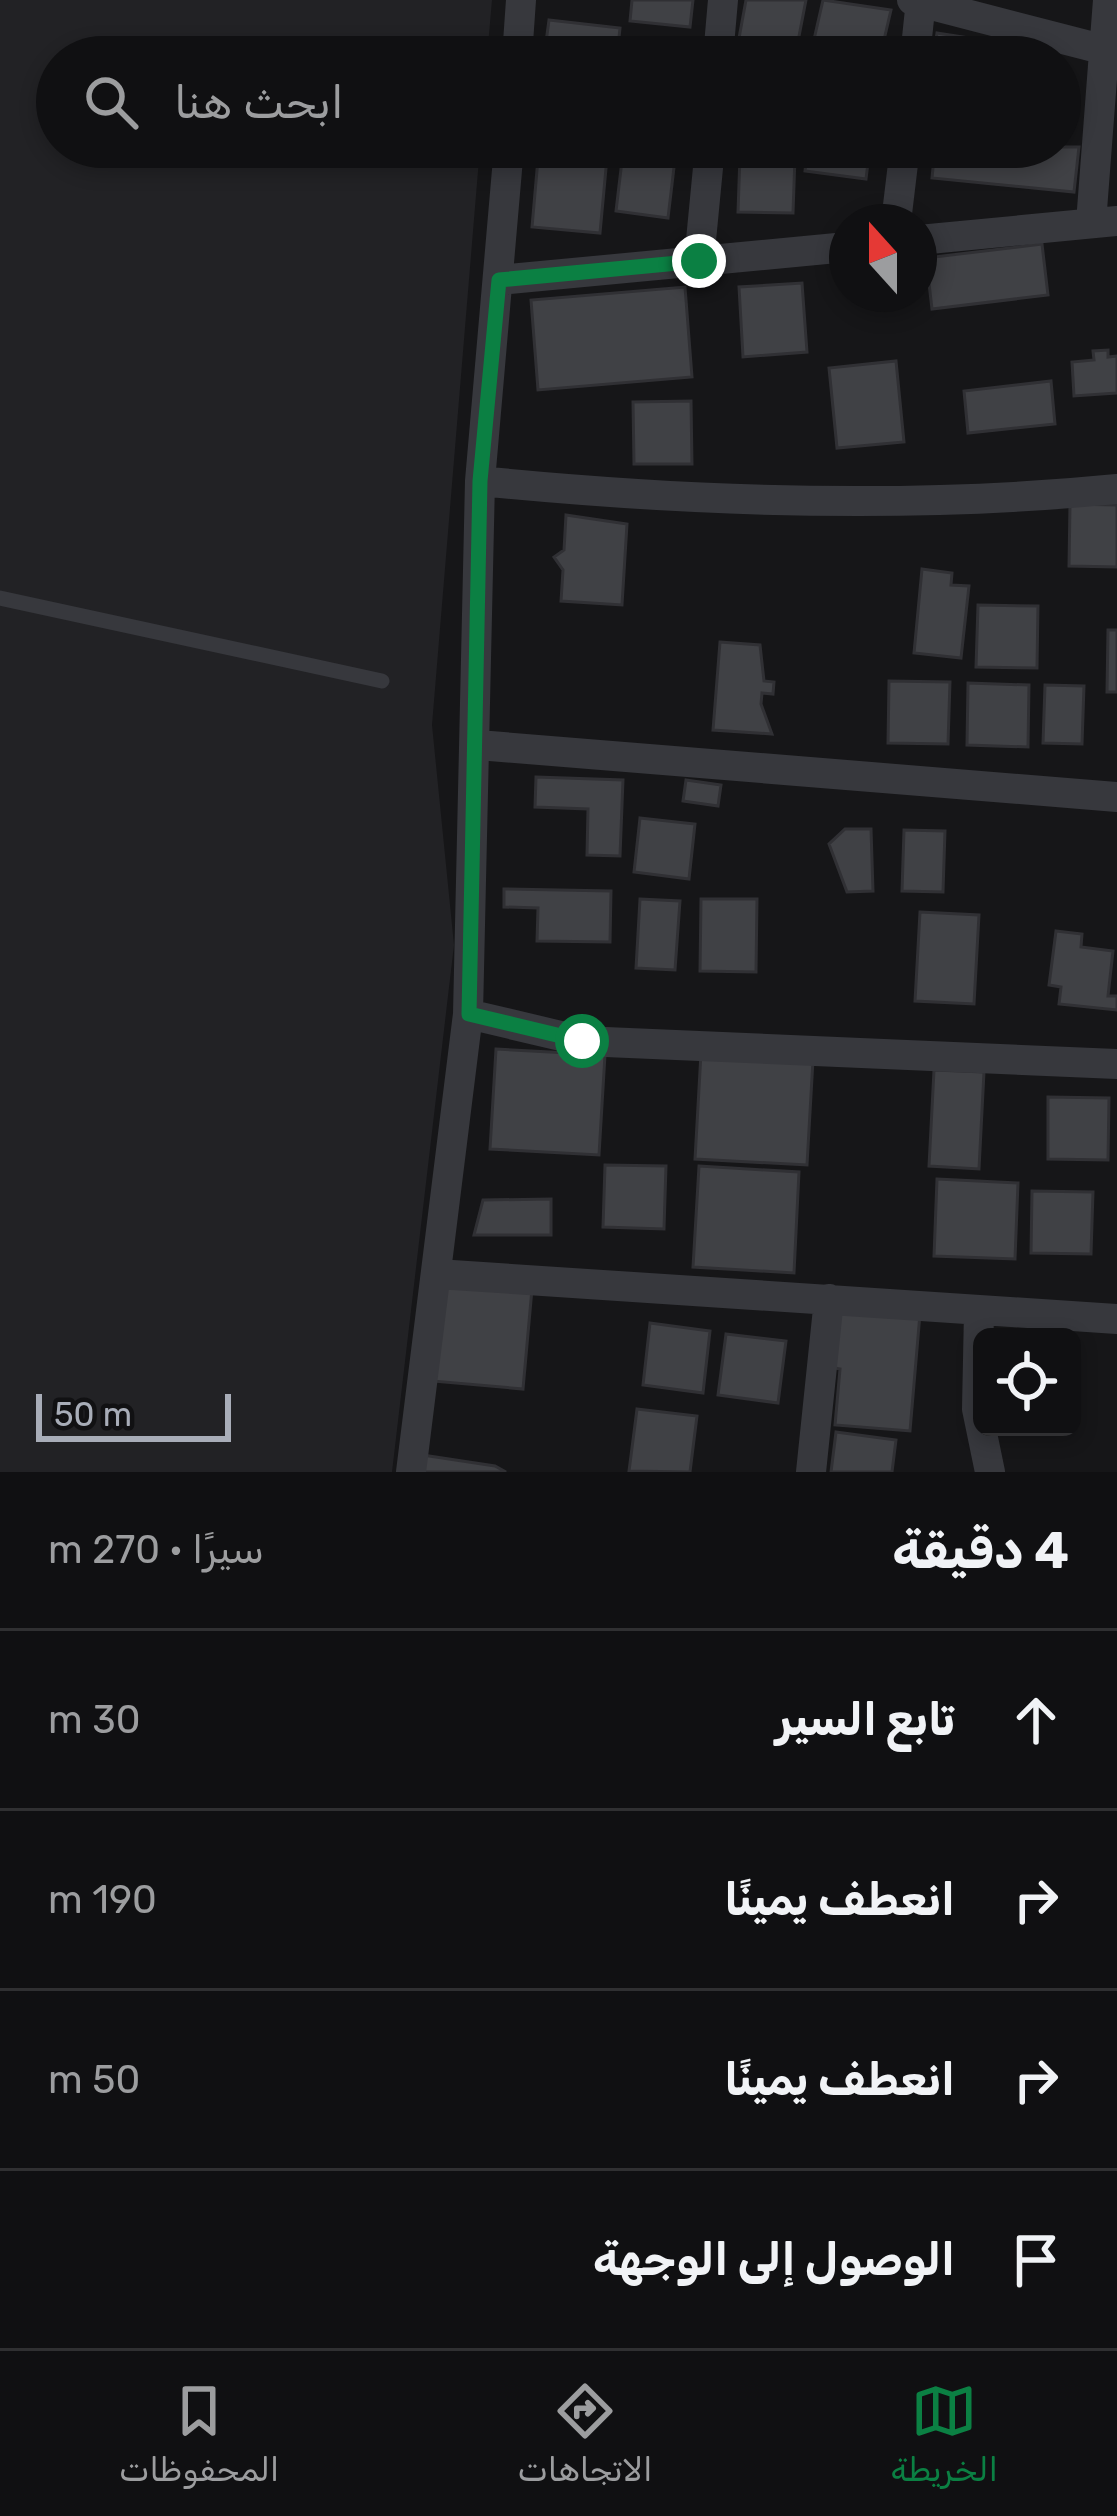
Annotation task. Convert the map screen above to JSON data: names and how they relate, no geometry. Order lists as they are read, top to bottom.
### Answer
{
  "scale_bar": "50 m",
  "north": "top",
  "page": {
    "search": "ابحث هنا",
    "scale": "50 m",
    "heading": ["4 دقيقة", "سيرًا · 270 m"],
    "list": [
      ["تابع السير", "30 m"],
      ["انعطف يمينًا", "190 m"],
      ["انعطف يمينًا", "50 m"],
      "الوصول إلى الوجهة"
    ],
    "nav": ["الخريطة", "الاتجاهات", "المحفوظات"]
  }
}
